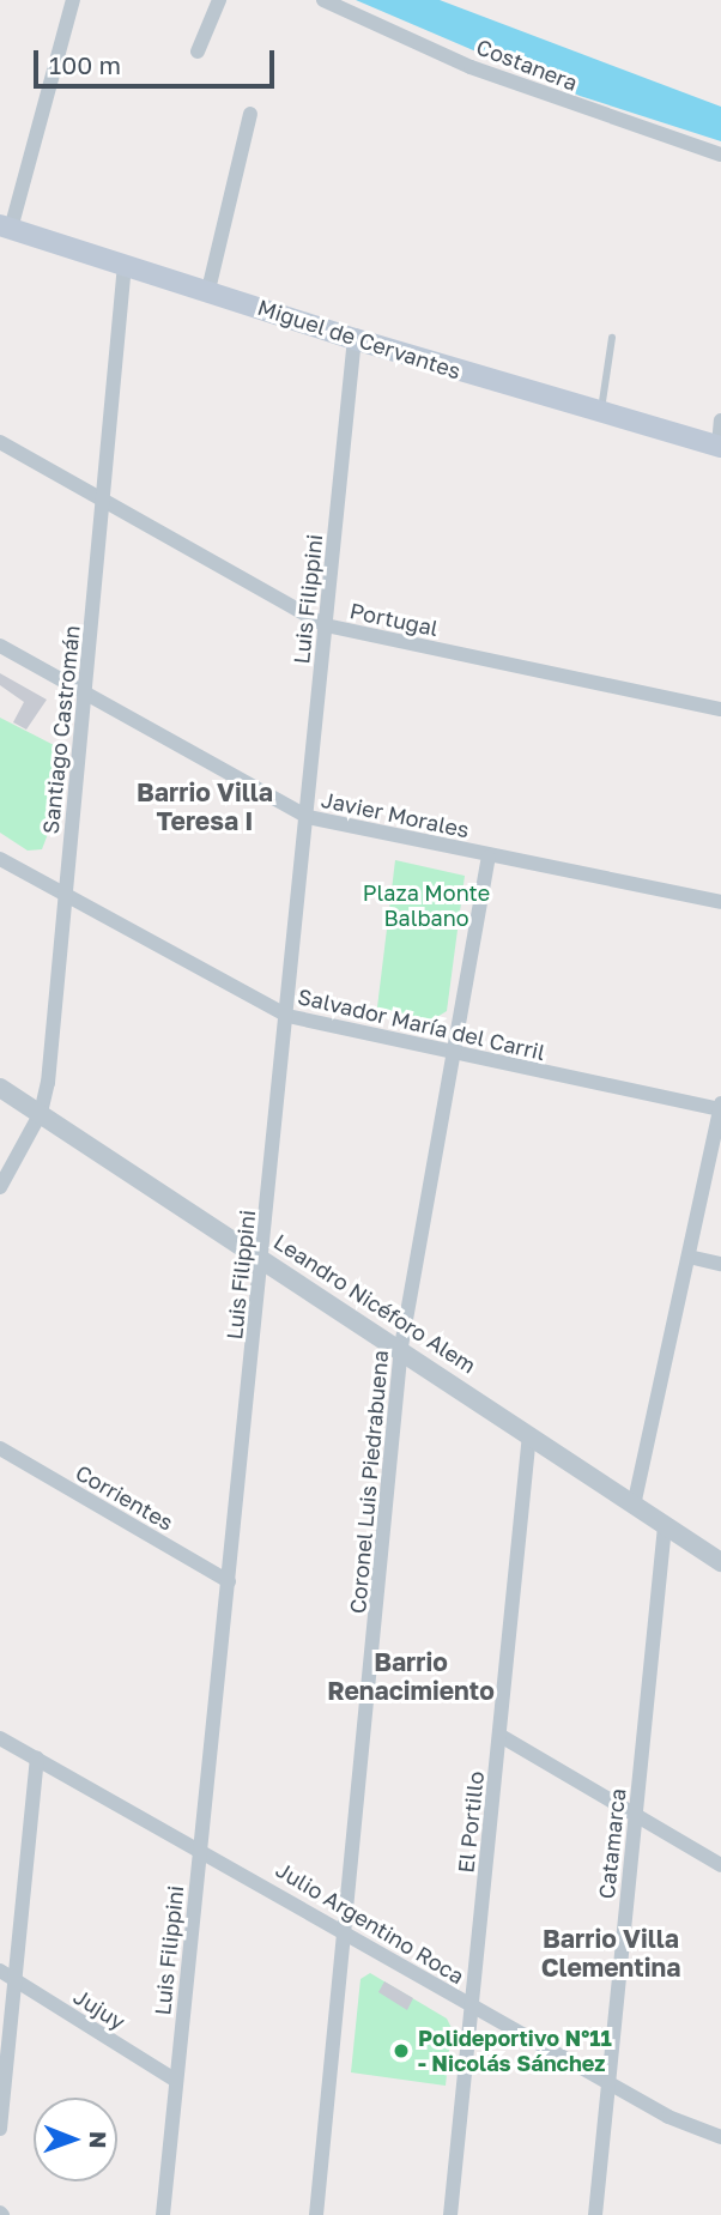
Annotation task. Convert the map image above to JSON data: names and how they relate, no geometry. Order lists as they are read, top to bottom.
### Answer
{
  "streets": {
    "main road": ["Miguel de Cervantes"],
    "street": [
      "Costanera",
      "Luis Filippini",
      "Portugal",
      "Santiago Castromán",
      "Javier Morales",
      "Salvador María del Carril",
      "Leandro Nicéforo Alem",
      "Coronel Luis Piedrabuena",
      "Corrientes",
      "El Portillo",
      "Catamarca",
      "Julio Argentino Roca",
      "Jujuy"
    ]
  },
  "crossings": [
    ["Miguel de Cervantes", "Luis Filippini"],
    ["Miguel de Cervantes", "Santiago Castromán"],
    ["Luis Filippini", "Portugal"],
    ["Luis Filippini", "Javier Morales"],
    ["Luis Filippini", "Salvador María del Carril"],
    ["Luis Filippini", "Leandro Nicéforo Alem"],
    ["Luis Filippini", "Corrientes"],
    ["Luis Filippini", "Julio Argentino Roca"],
    ["Luis Filippini", "Jujuy"],
    ["Portugal", "Santiago Castromán"],
    ["Santiago Castromán", "Javier Morales"],
    ["Santiago Castromán", "Salvador María del Carril"],
    ["Santiago Castromán", "Leandro Nicéforo Alem"],
    ["Javier Morales", "Coronel Luis Piedrabuena"],
    ["Salvador María del Carril", "Coronel Luis Piedrabuena"],
    ["Leandro Nicéforo Alem", "Coronel Luis Piedrabuena"],
    ["Leandro Nicéforo Alem", "El Portillo"],
    ["Leandro Nicéforo Alem", "Catamarca"],
    ["Coronel Luis Piedrabuena", "Julio Argentino Roca"],
    ["El Portillo", "Julio Argentino Roca"],
    ["Catamarca", "Julio Argentino Roca"]
  ],
  "districts": ["Barrio Villa Teresa I", "Barrio Renacimiento", "Barrio Villa Clementina"],
  "parks": ["Plaza Monte Balbano"],
  "places": ["Polideportivo N°11 - Nicolás Sánchez"],
  "scale_bar": "100 m",
  "north": "right"
}
